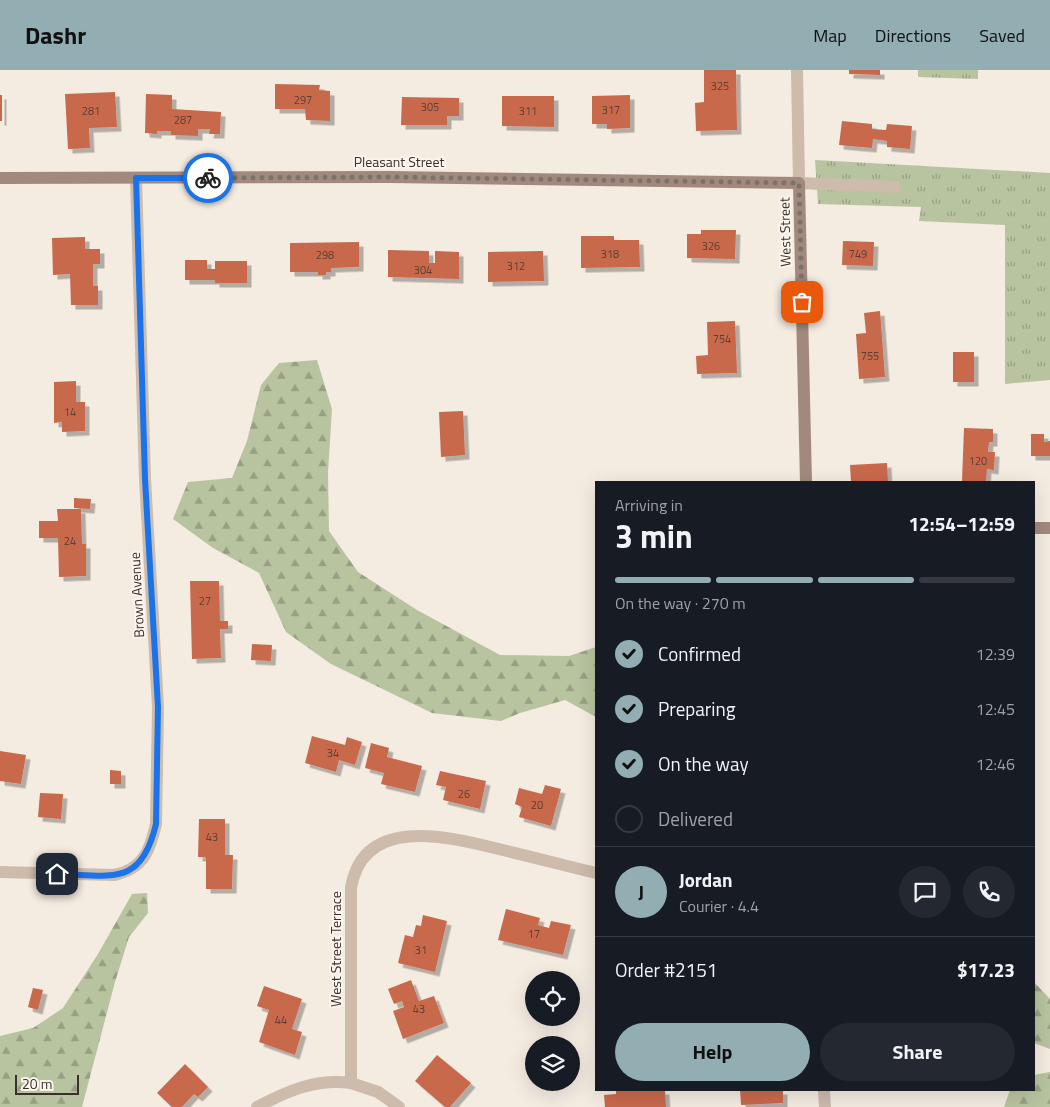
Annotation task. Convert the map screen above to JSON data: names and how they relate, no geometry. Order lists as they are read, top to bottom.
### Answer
{
  "streets": {
    "street": [
      "Pleasant Street",
      "West Street",
      "Brown Avenue",
      "West Street Terrace"
    ]
  },
  "crossings": [
    ["Pleasant Street", "West Street"],
    ["Pleasant Street", "Brown Avenue"]
  ],
  "house_numbers": [
    "325",
    "297",
    "305",
    "317",
    "281",
    "311",
    "287",
    "326",
    "318",
    "749",
    "298",
    "312",
    "304",
    "754",
    "755",
    "14",
    "120",
    "24",
    "27",
    "34",
    "26",
    "20",
    "43",
    "17",
    "31",
    "43",
    "44"
  ],
  "scale_bar": "20 m",
  "page": {
    "header": "Dashr",
    "nav": ["Map", "Directions", "Saved"],
    "heading": ["3 min", "Arriving in", "12:54–12:59"],
    "panel": [
      "Jordan",
      "Courier · 4.4",
      "Order #2151",
      "$17.23"
    ],
    "bar": "On the way · 270 m",
    "list": [
      ["Confirmed", "12:39"],
      ["Preparing", "12:45"],
      ["On the way", "12:46"],
      "Delivered"
    ],
    "round": "J",
    "buttons": ["Help", "Share"],
    "scale": "20 m"
  }
}
